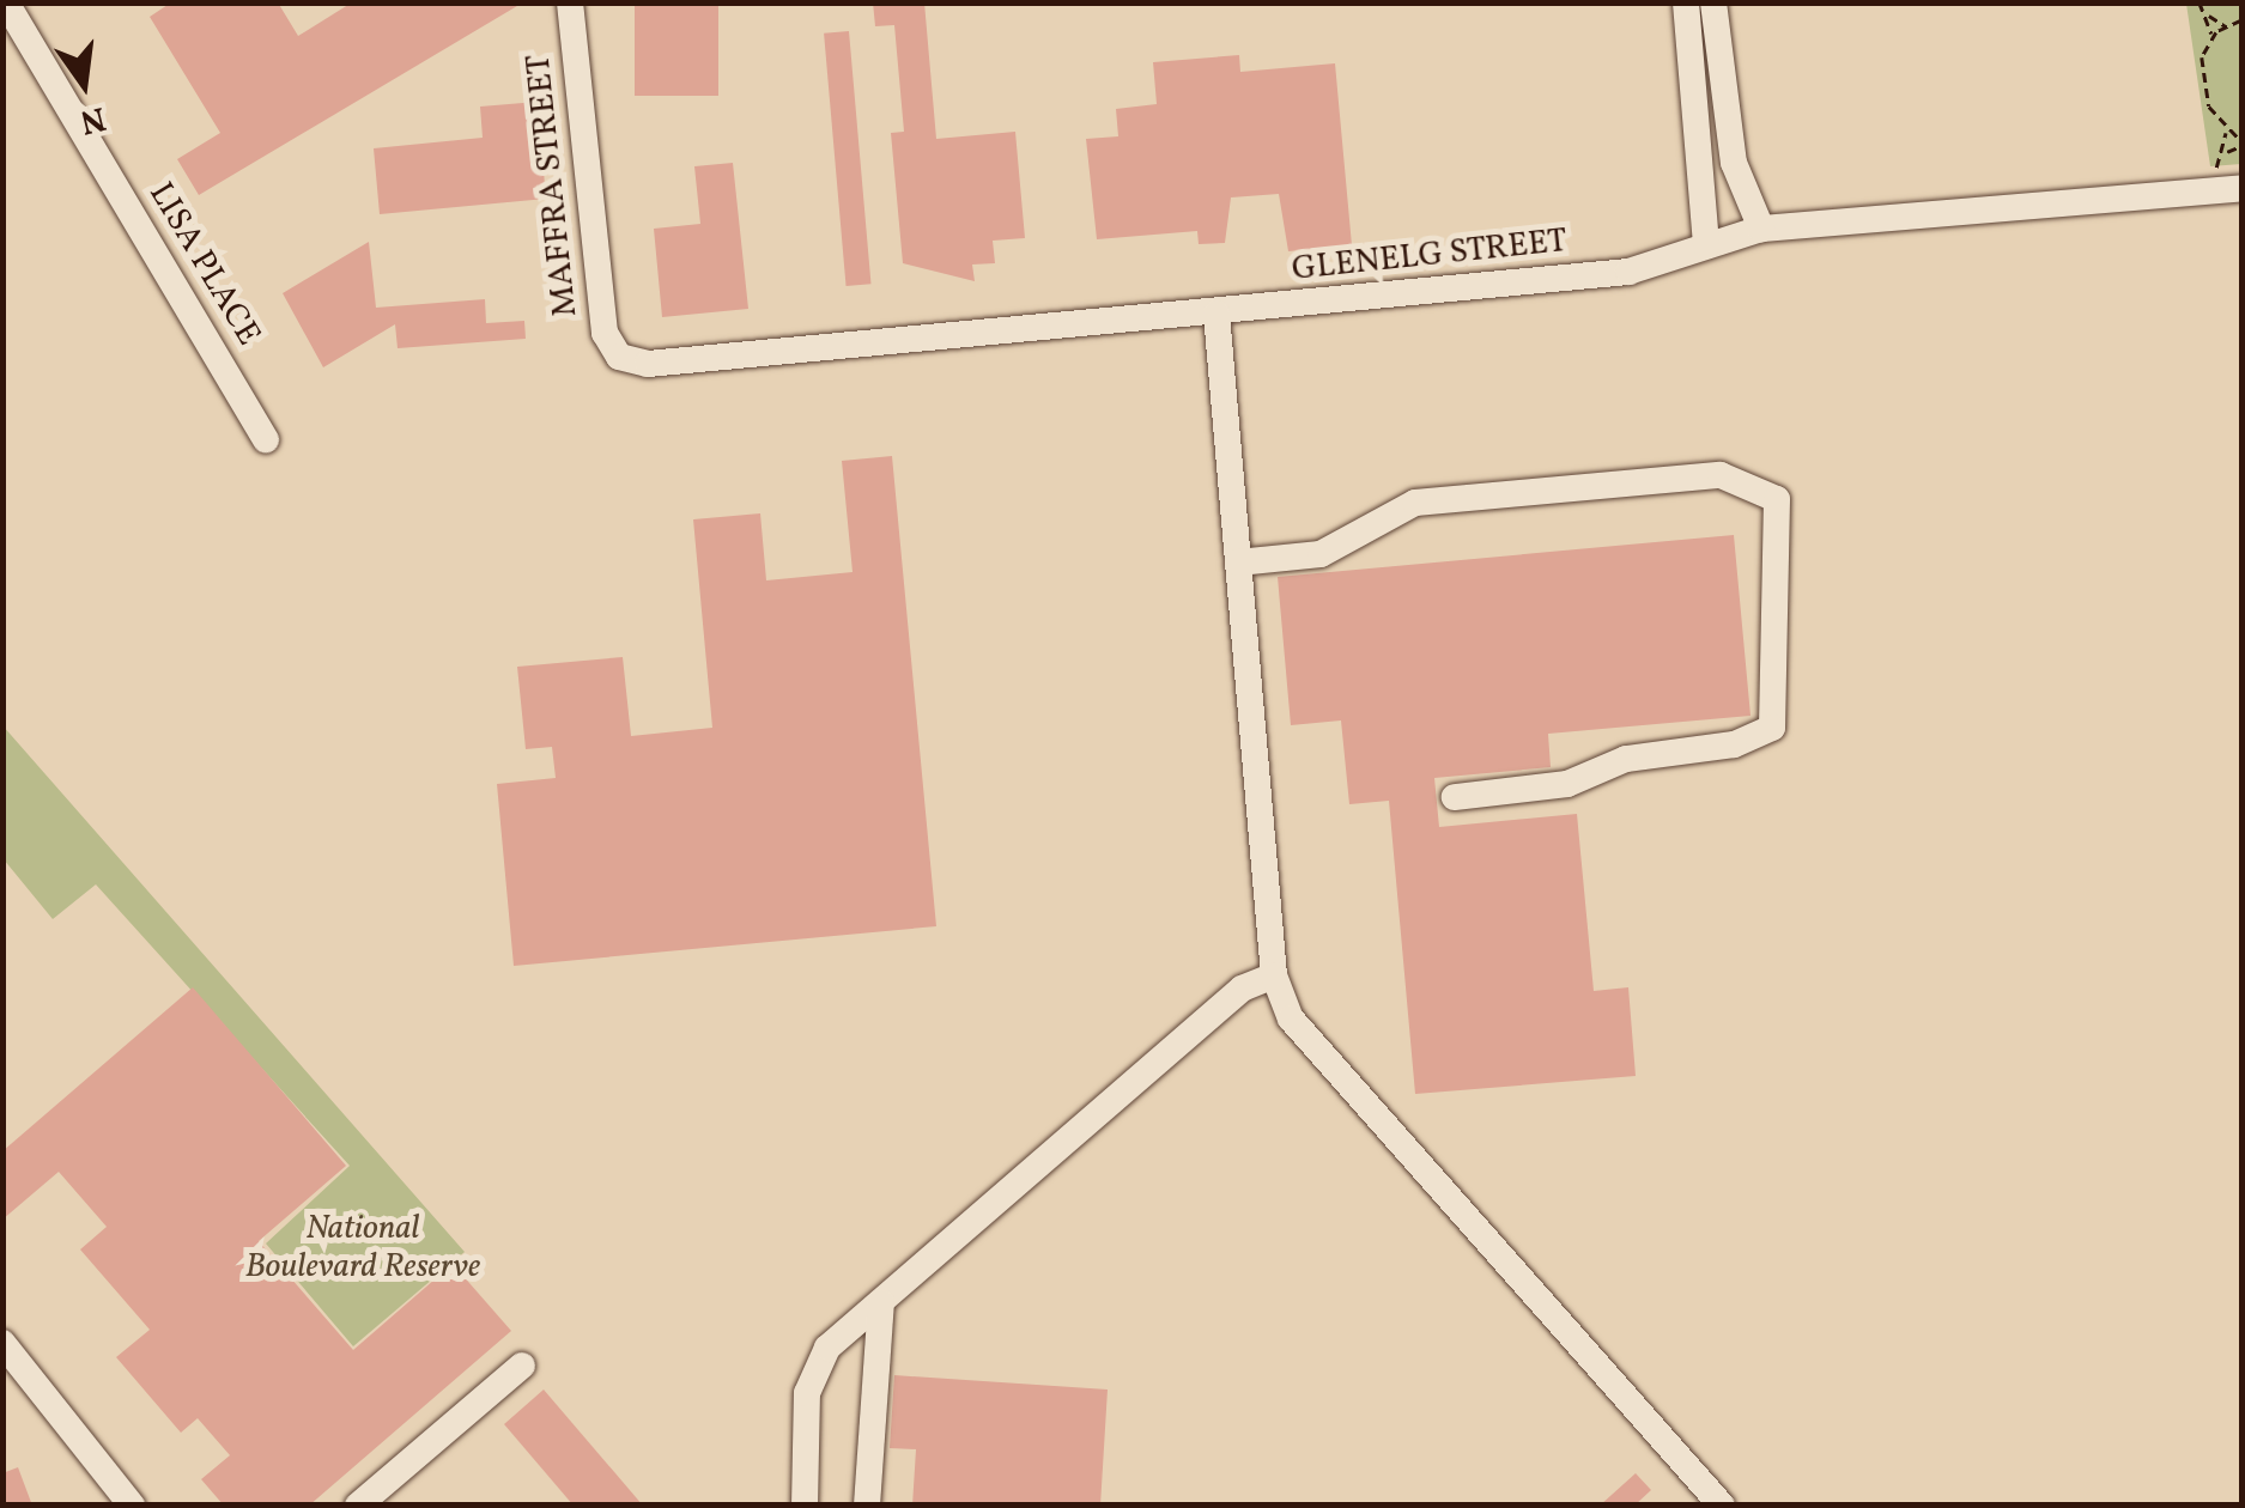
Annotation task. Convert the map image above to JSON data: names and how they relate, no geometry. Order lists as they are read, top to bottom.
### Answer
{
  "streets": {
    "street": ["MAFFRA STREET", "GLENELG STREET", "LISA PLACE"]
  },
  "crossings": [
    ["MAFFRA STREET", "GLENELG STREET"]
  ],
  "parks": ["National Boulevard Reserve"],
  "north": "bottom"
}
